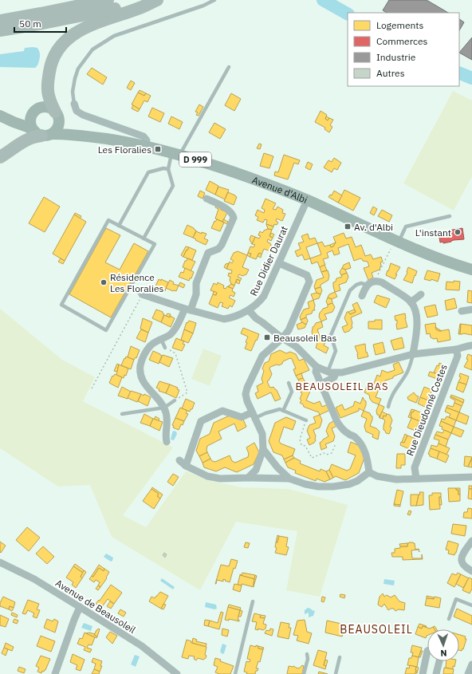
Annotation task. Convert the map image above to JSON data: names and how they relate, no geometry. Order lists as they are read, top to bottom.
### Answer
{
  "streets": {
    "main road": ["D 999", "Avenue d'Albi"],
    "street": ["Rue Didier Daurat", "Rue Dieudonné Costes", "Avenue de Beausoleil"]
  },
  "crossings": [
    ["D 999", "Avenue d'Albi"],
    ["Avenue d'Albi", "Rue Didier Daurat"]
  ],
  "districts": ["BEAUSOLEIL BAS", "BEAUSOLEIL"],
  "places": {
    "transit": ["Les Floralies", "Av. d'Albi", "Beausoleil Bas"],
    "other": ["L'instant", "Résidence Les Floralies"]
  },
  "legend": [
    "Logements",
    "Commerces",
    "Industrie",
    "Autres"
  ],
  "scale_bar": "50 m",
  "north": "bottom"
}
